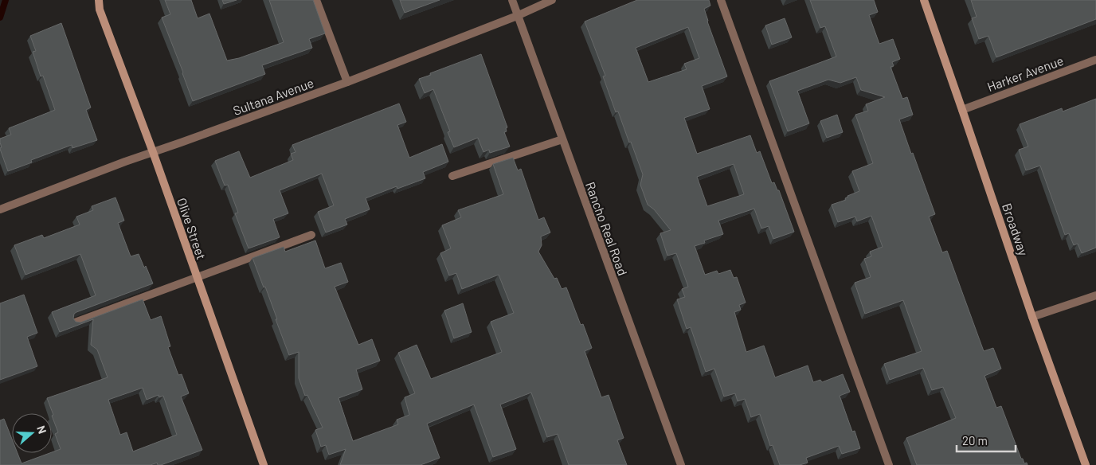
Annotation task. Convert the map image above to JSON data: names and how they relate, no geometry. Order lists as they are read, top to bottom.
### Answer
{
  "streets": {
    "street": [
      "Harker Avenue",
      "Sultana Avenue",
      "Olive Street",
      "Rancho Real Road",
      "Broadway"
    ]
  },
  "crossings": [
    ["Harker Avenue", "Broadway"],
    ["Sultana Avenue", "Olive Street"],
    ["Sultana Avenue", "Rancho Real Road"]
  ],
  "scale_bar": "20 m",
  "north": "right"
}
